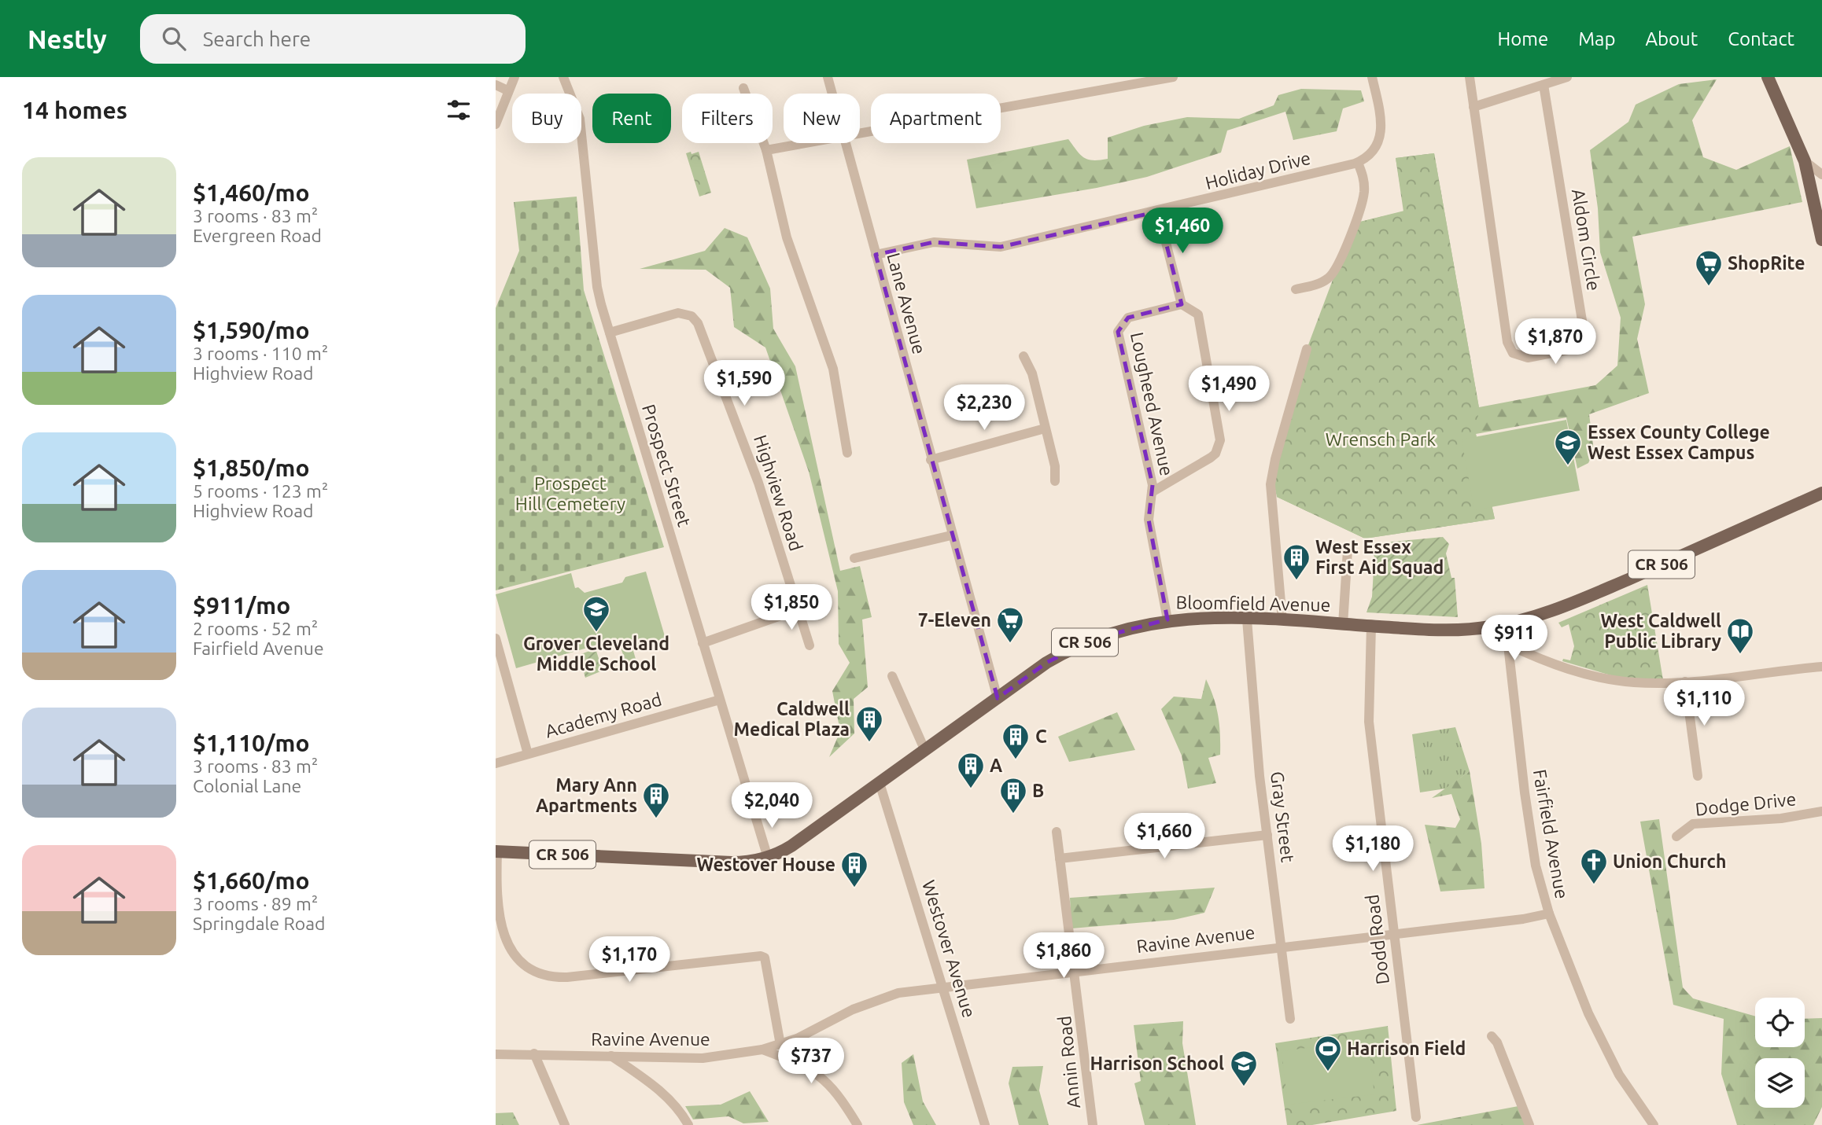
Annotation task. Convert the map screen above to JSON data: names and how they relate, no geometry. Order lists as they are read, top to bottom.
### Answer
{
  "streets": {
    "main road": ["CR 506", "Bloomfield Avenue"],
    "street": [
      "Holiday Drive",
      "Aldom Circle",
      "Lane Avenue",
      "Lougheed Avenue",
      "Prospect Street",
      "Highview Road",
      "Academy Road",
      "Dodge Drive",
      "Gray Street",
      "Fairfield Avenue",
      "Ravine Avenue",
      "Dodd Road",
      "Westover Avenue",
      "Annin Road"
    ]
  },
  "crossings": [
    ["Holiday Drive", "Lane Avenue"],
    ["Lane Avenue", "Bloomfield Avenue"],
    ["Lougheed Avenue", "Bloomfield Avenue"],
    ["Prospect Street", "Highview Road"],
    ["Prospect Street", "Bloomfield Avenue"],
    ["Prospect Street", "Academy Road"],
    ["Bloomfield Avenue", "Gray Street"],
    ["Bloomfield Avenue", "Fairfield Avenue"],
    ["Bloomfield Avenue", "Dodd Road"],
    ["Bloomfield Avenue", "Westover Avenue"],
    ["Gray Street", "Ravine Avenue"],
    ["Fairfield Avenue", "Ravine Avenue"],
    ["Ravine Avenue", "Dodd Road"],
    ["Ravine Avenue", "Westover Avenue"],
    ["Ravine Avenue", "Annin Road"]
  ],
  "parks": ["Wrensch Park", "Prospect Hill Cemetery"],
  "places": {
    "supermarket": ["ShopRite", "7-Eleven"],
    "school or university": ["Essex County College West Essex Campus", "Grover Cleveland Middle School", "Harrison School"],
    "building": [
      "West Essex First Aid Squad",
      "Caldwell Medical Plaza",
      "C",
      "A",
      "B",
      "Mary Ann Apartments",
      "Westover House"
    ],
    "library": ["West Caldwell Public Library"],
    "church": ["Union Church"],
    "sports": ["Harrison Field"]
  },
  "page": {
    "header": "Nestly",
    "search": "Search here",
    "nav": [
      "Home",
      "Map",
      "About",
      "Contact"
    ],
    "heading": "14 homes",
    "chip": [
      "Buy",
      "Rent",
      "Filters",
      "New",
      "Apartment"
    ],
    "list": [
      {
        "name": "$1,460/mo",
        "note": "3 rooms · 83 m² · Evergreen Road"
      },
      {
        "name": "$1,590/mo",
        "note": "3 rooms · 110 m² · Highview Road"
      },
      {
        "name": "$1,850/mo",
        "note": "5 rooms · 123 m² · Highview Road"
      },
      {
        "name": "$911/mo",
        "note": "2 rooms · 52 m² · Fairfield Avenue"
      },
      {
        "name": "$1,110/mo",
        "note": "3 rooms · 83 m² · Colonial Lane"
      },
      {
        "name": "$1,660/mo",
        "note": "3 rooms · 89 m² · Springdale Road"
      }
    ],
    "price": [
      "$1,460",
      "$1,870",
      "$1,590",
      "$1,490",
      "$2,230",
      "$1,850",
      "$911",
      "$1,110",
      "$2,040",
      "$1,660",
      "$1,180",
      "$1,860",
      "$1,170",
      "$737"
    ]
  }
}
